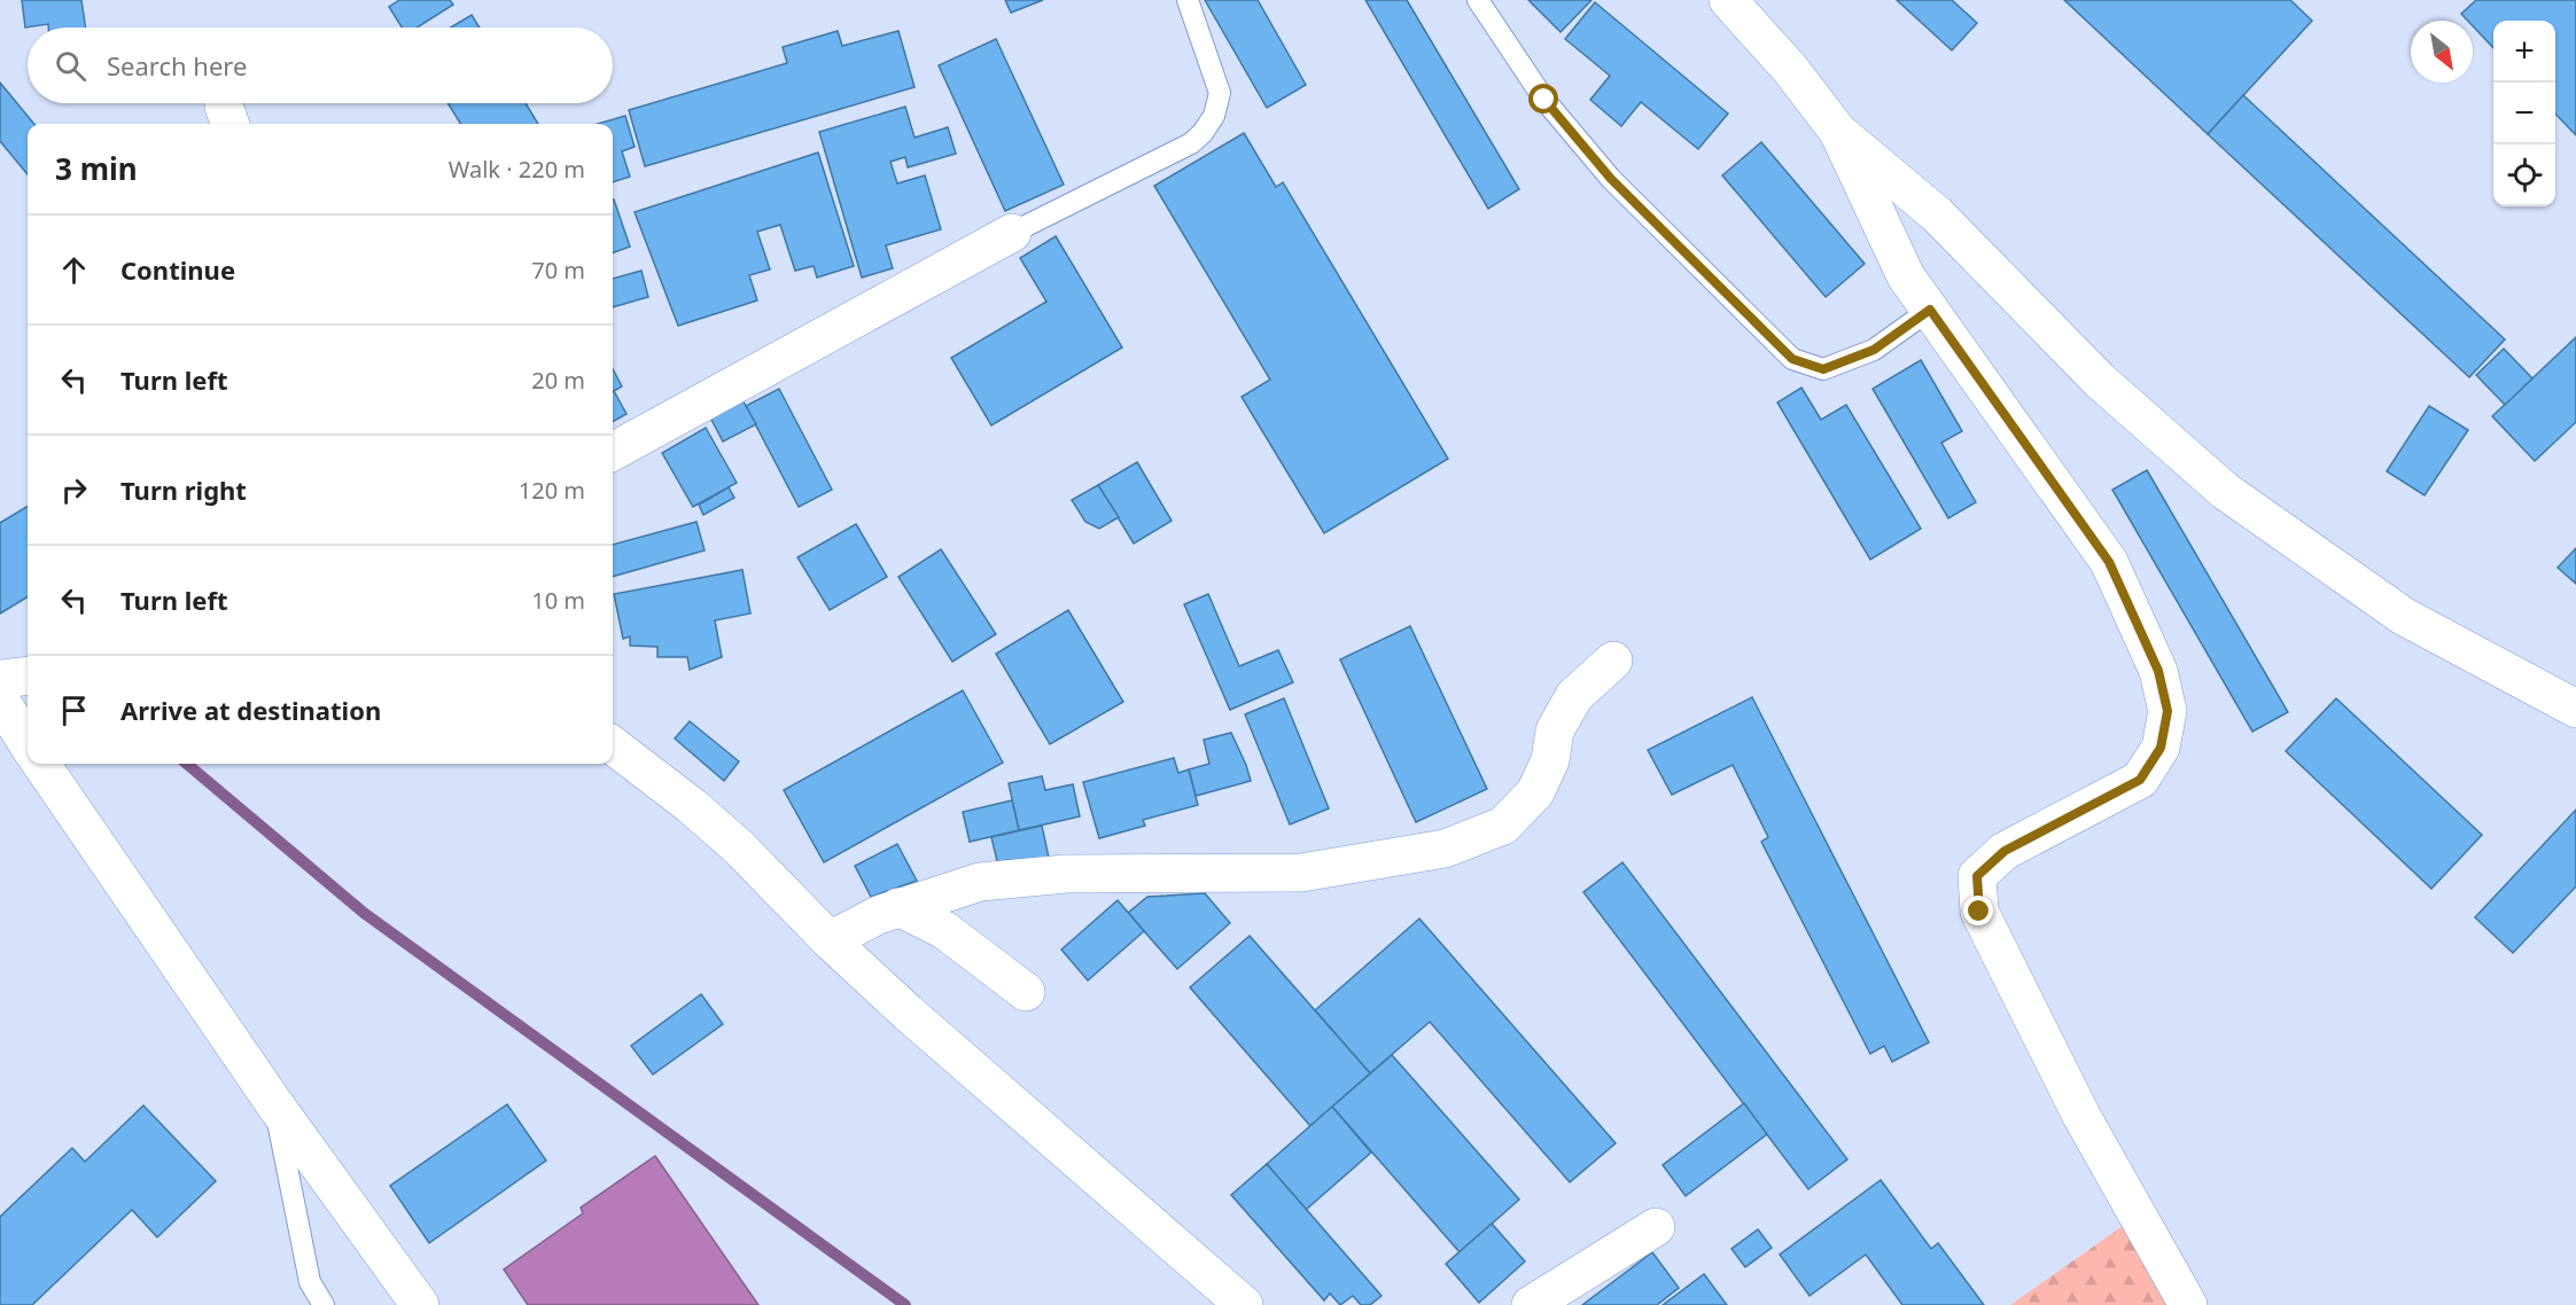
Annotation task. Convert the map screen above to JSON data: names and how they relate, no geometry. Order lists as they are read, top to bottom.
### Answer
{
  "north": "bottom right",
  "page": {
    "map_buttons": ["+", "−"],
    "search": "Search here",
    "heading": ["3 min", "Walk · 220 m"],
    "list": [
      ["Continue", "70 m"],
      ["Turn left", "20 m"],
      ["Turn right", "120 m"],
      ["Turn left", "10 m"],
      "Arrive at destination"
    ]
  }
}
